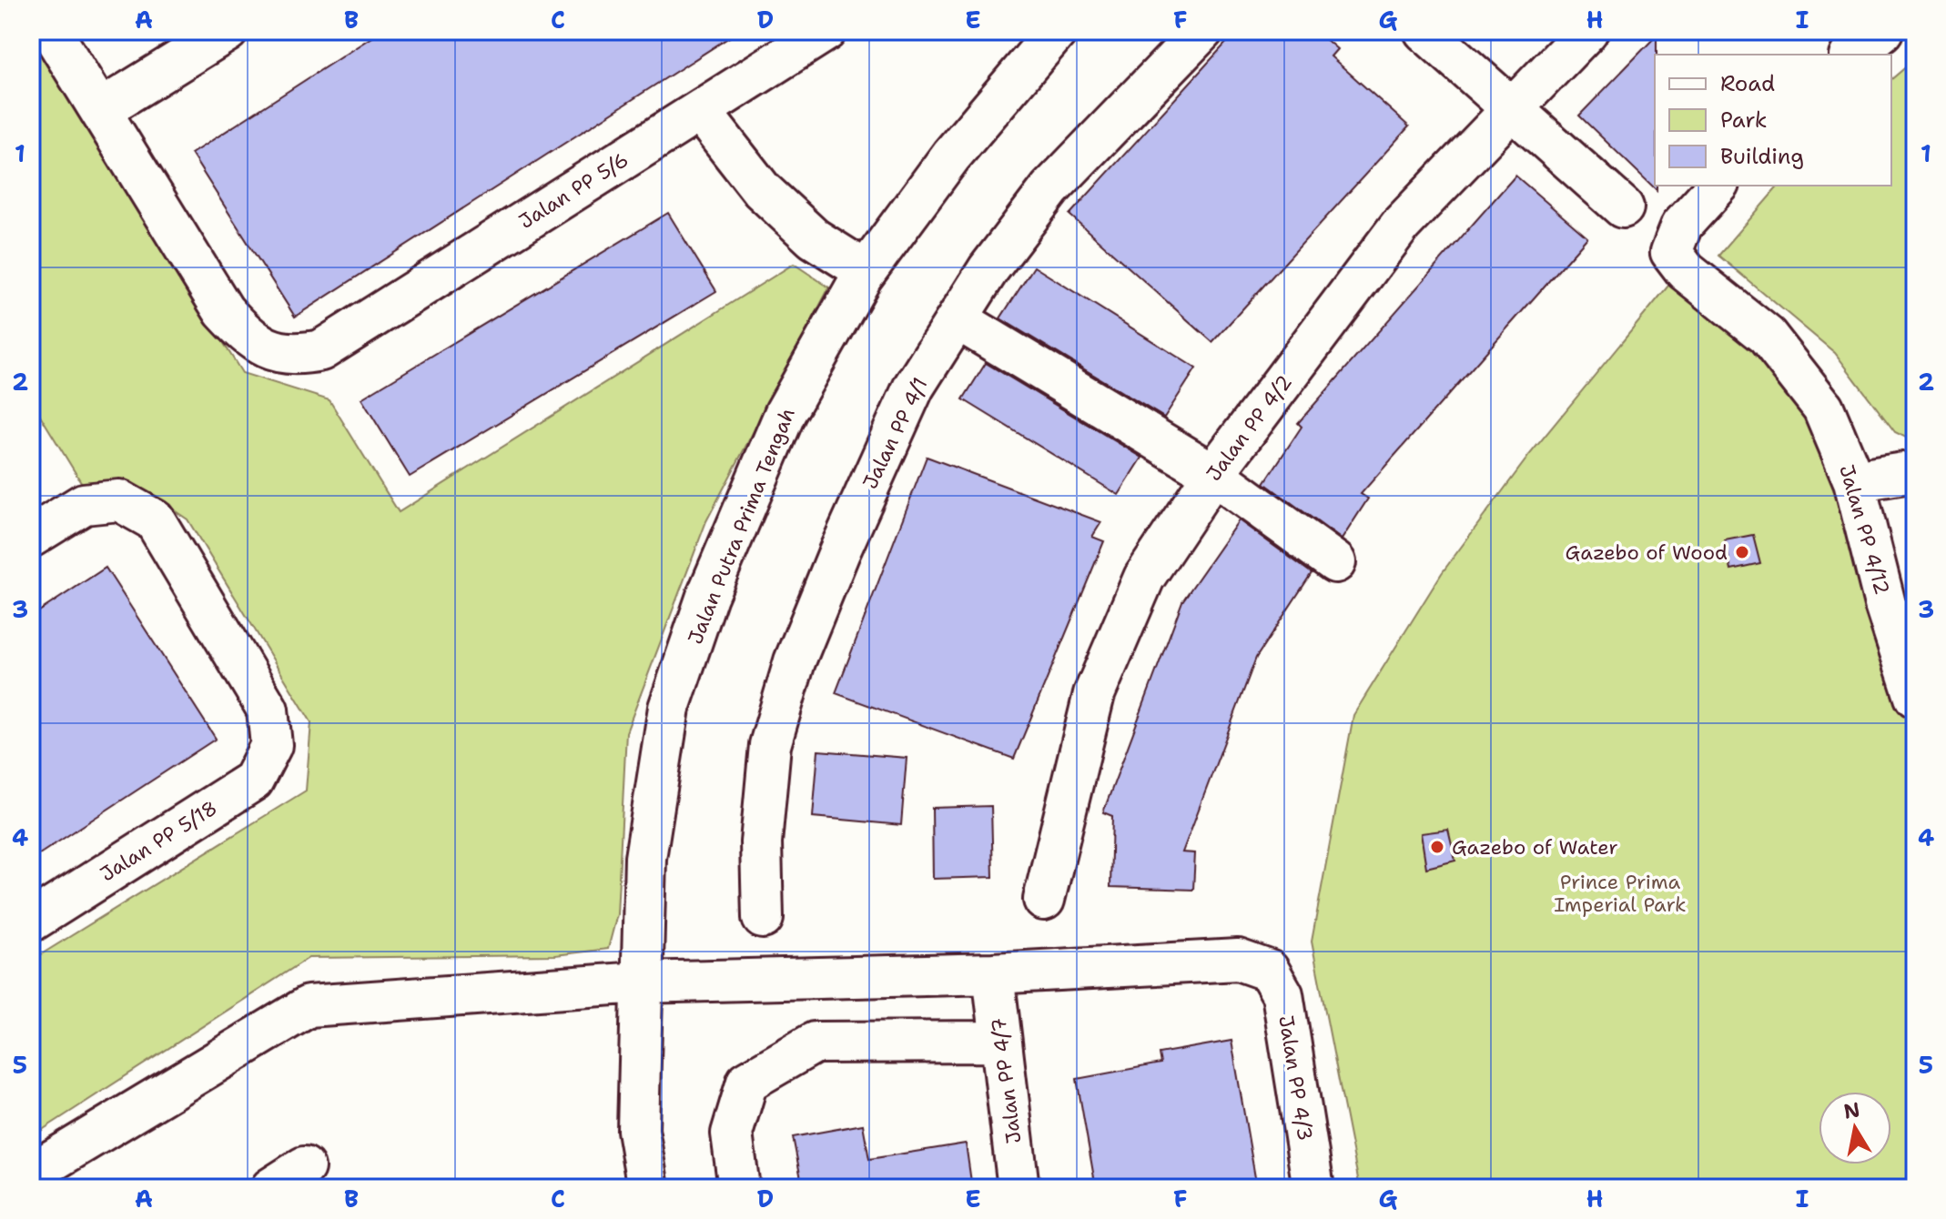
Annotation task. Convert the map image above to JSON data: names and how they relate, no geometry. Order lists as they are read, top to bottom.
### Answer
{
  "streets": {
    "street": [
      "Jalan PP 5/6",
      "Jalan PP 4/2",
      "Jalan PP 4/1",
      "Jalan Putra Prima Tengah",
      "Jalan PP 4/12",
      "Jalan PP 5/18",
      "Jalan PP 4/3",
      "Jalan PP 4/7"
    ]
  },
  "crossings": [
    ["Jalan PP 4/3", "Jalan PP 4/7"]
  ],
  "parks": ["Prince Prima Imperial Park"],
  "places": ["Gazebo of Wood", "Gazebo of Water"],
  "legend": ["Road", "Park", "Building"],
  "north": "top",
  "grid": {
    "columns": [
      "A",
      "B",
      "C",
      "D",
      "E",
      "F",
      "G",
      "H",
      "I"
    ],
    "rows": [
      "1",
      "2",
      "3",
      "4",
      "5"
    ]
  }
}
